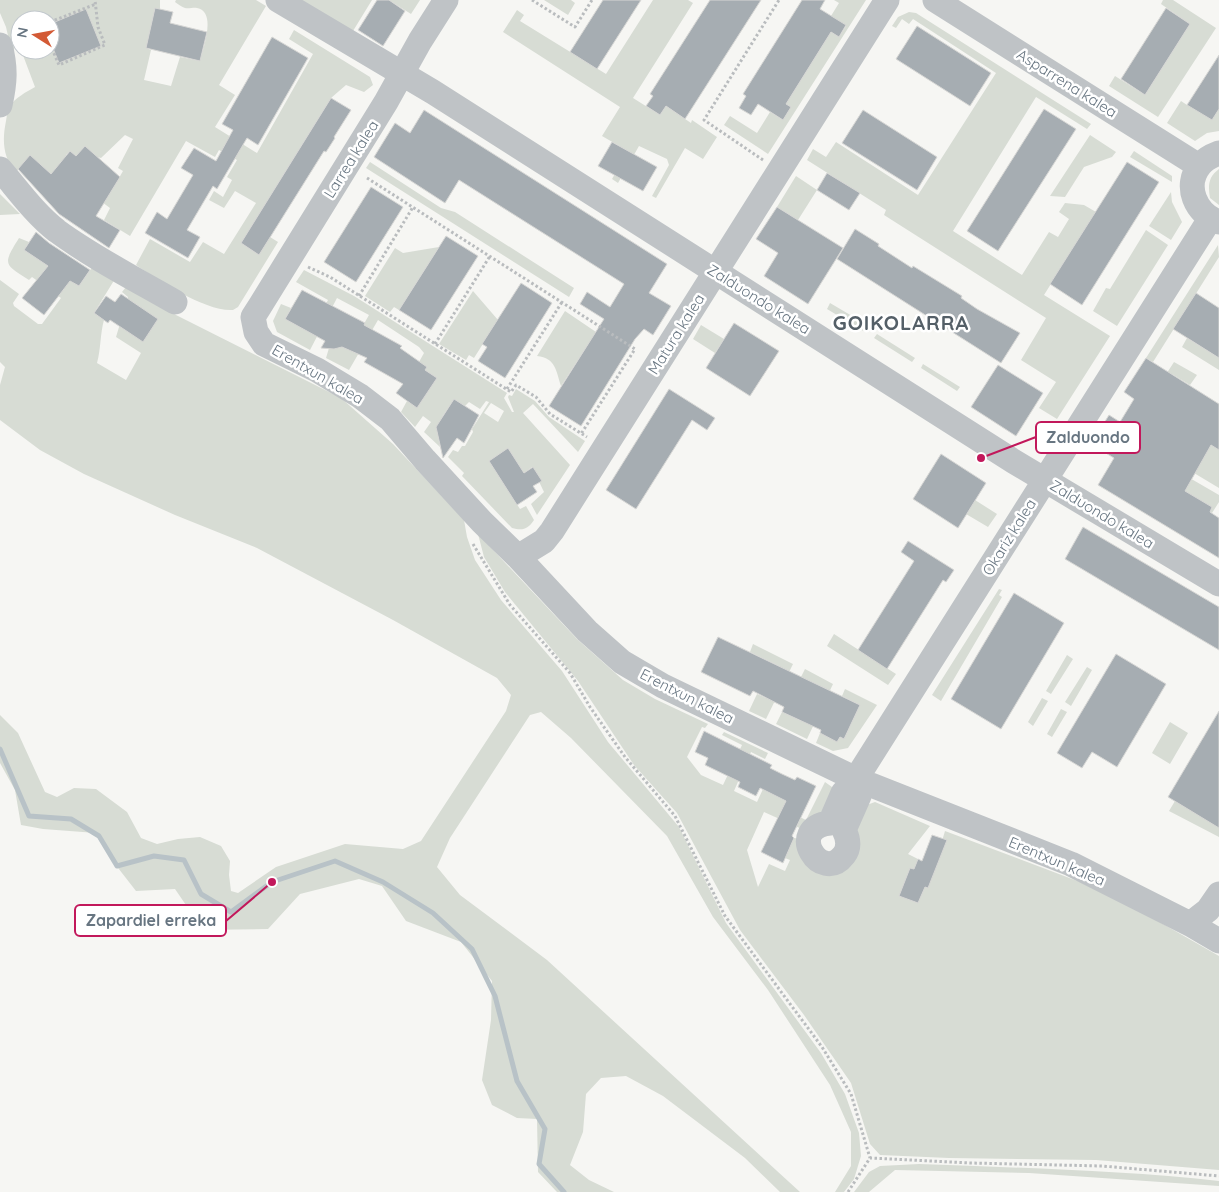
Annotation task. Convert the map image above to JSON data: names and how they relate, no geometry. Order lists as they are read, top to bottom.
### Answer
{
  "streets": {
    "street": [
      "Asparrena kalea",
      "Larrea kalea",
      "Zalduondo kalea",
      "Matura kalea",
      "Erentxun kalea",
      "Okariz kalea"
    ]
  },
  "crossings": [
    ["Larrea kalea", "Zalduondo kalea"],
    ["Larrea kalea", "Erentxun kalea"],
    ["Zalduondo kalea", "Matura kalea"],
    ["Zalduondo kalea", "Okariz kalea"],
    ["Matura kalea", "Erentxun kalea"],
    ["Erentxun kalea", "Okariz kalea"]
  ],
  "districts": ["GOIKOLARRA"],
  "places": ["Zalduondo", "Zapardiel erreka"],
  "north": "left"
}
